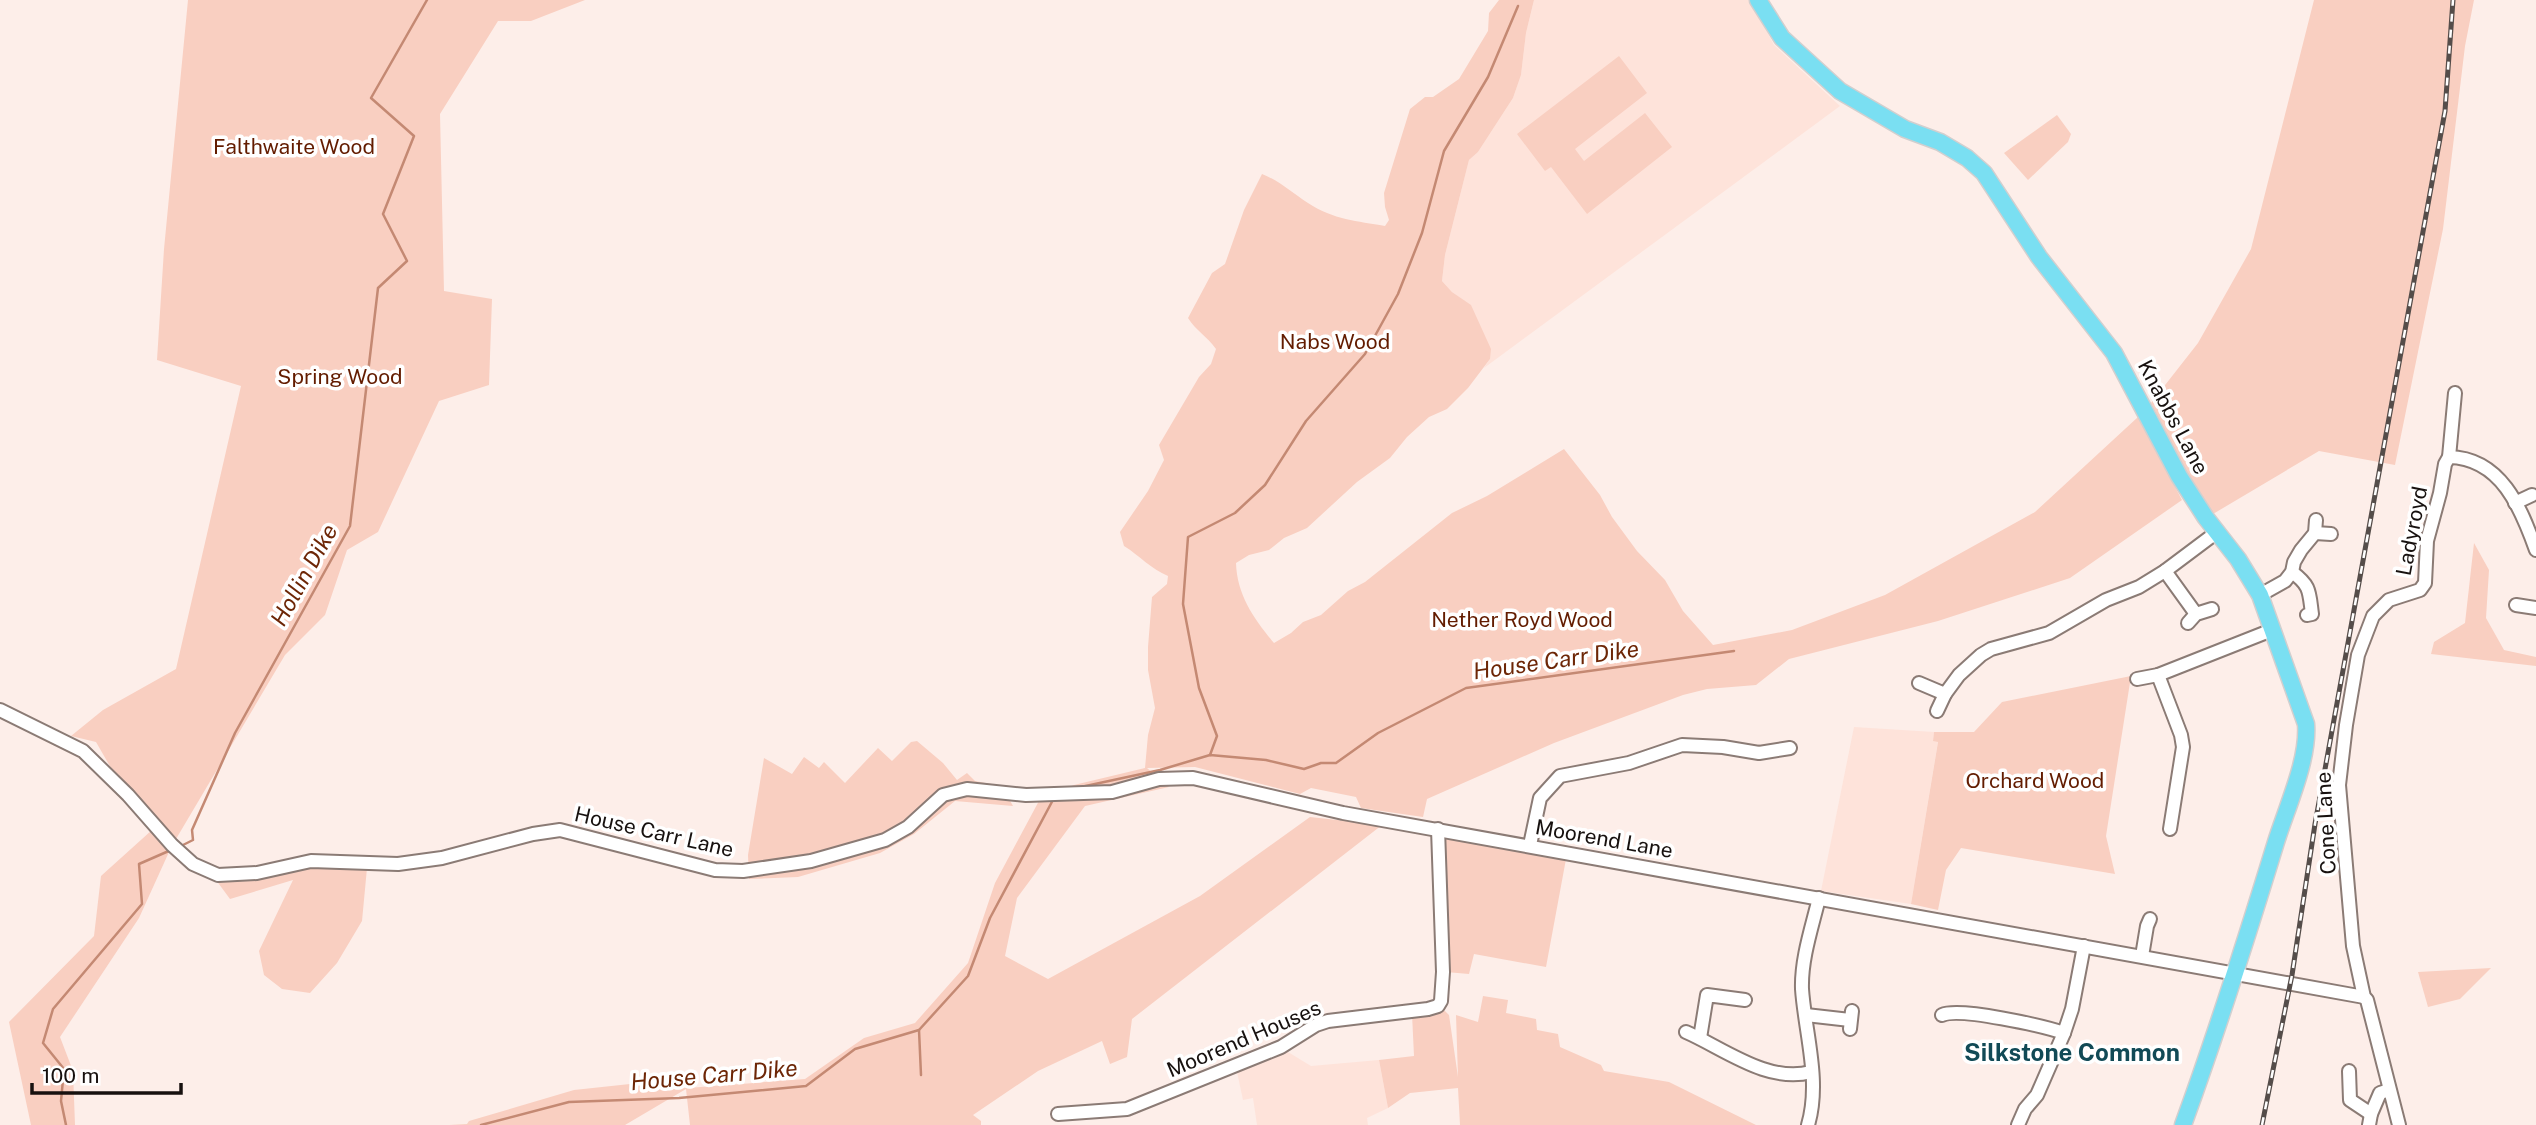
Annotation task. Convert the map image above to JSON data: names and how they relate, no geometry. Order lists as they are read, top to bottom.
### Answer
{
  "streets": {
    "main road": ["Knabbs Lane"],
    "street": [
      "Ladyroyd",
      "Cone Lane",
      "House Carr Lane",
      "Moorend Lane",
      "Moorend Houses"
    ]
  },
  "crossings": [
    ["Knabbs Lane", "Moorend Lane"],
    ["Ladyroyd", "Cone Lane"],
    ["House Carr Lane", "Moorend Lane"],
    ["Moorend Lane", "Moorend Houses"]
  ],
  "districts": ["Silkstone Common"],
  "water": ["Hollin Dike", "House Carr Dike"],
  "parks": [
    "Falthwaite Wood",
    "Nabs Wood",
    "Spring Wood",
    "Nether Royd Wood",
    "Orchard Wood"
  ],
  "scale_bar": "100 m"
}
